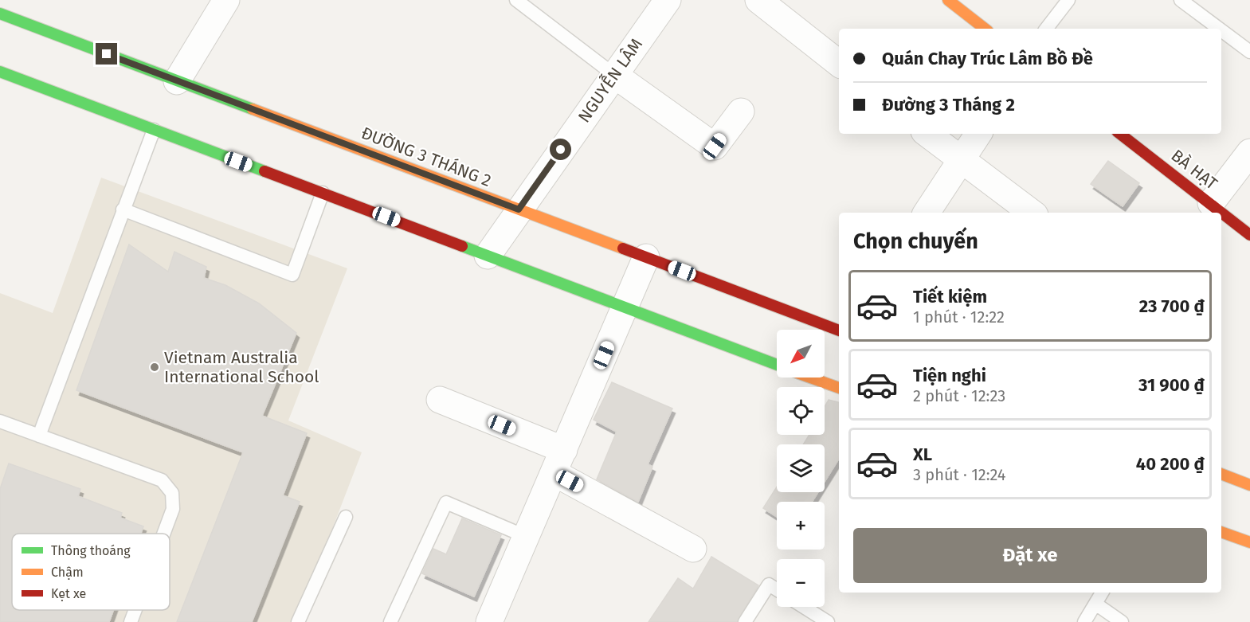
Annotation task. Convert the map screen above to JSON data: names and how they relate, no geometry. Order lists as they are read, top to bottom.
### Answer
{
  "streets": {
    "main road": ["ĐƯỜNG 3 THÁNG 2", "BÀ HẠT"],
    "street": ["NGUYỄN LÂM"]
  },
  "crossings": [
    ["NGUYỄN LÂM", "ĐƯỜNG 3 THÁNG 2"]
  ],
  "places": ["Vietnam Australia International School"],
  "legend": ["Thông thoáng", "Chậm", "Kẹt xe"],
  "north": "bottom left",
  "page": {
    "banner": ["Quán Chay Trúc Lâm Bồ Đề", "Đường 3 Tháng 2"],
    "heading": "Chọn chuyến",
    "list": [
      {
        "name": "Tiết kiệm",
        "note": "1 phút · 12:22",
        "value": "23 700 ₫"
      },
      {
        "name": "Tiện nghi",
        "note": "2 phút · 12:23",
        "value": "31 900 ₫"
      },
      {
        "name": "XL",
        "note": "3 phút · 12:24",
        "value": "40 200 ₫"
      }
    ],
    "map_buttons": ["+", "−"],
    "buttons": "Đặt xe"
  }
}
